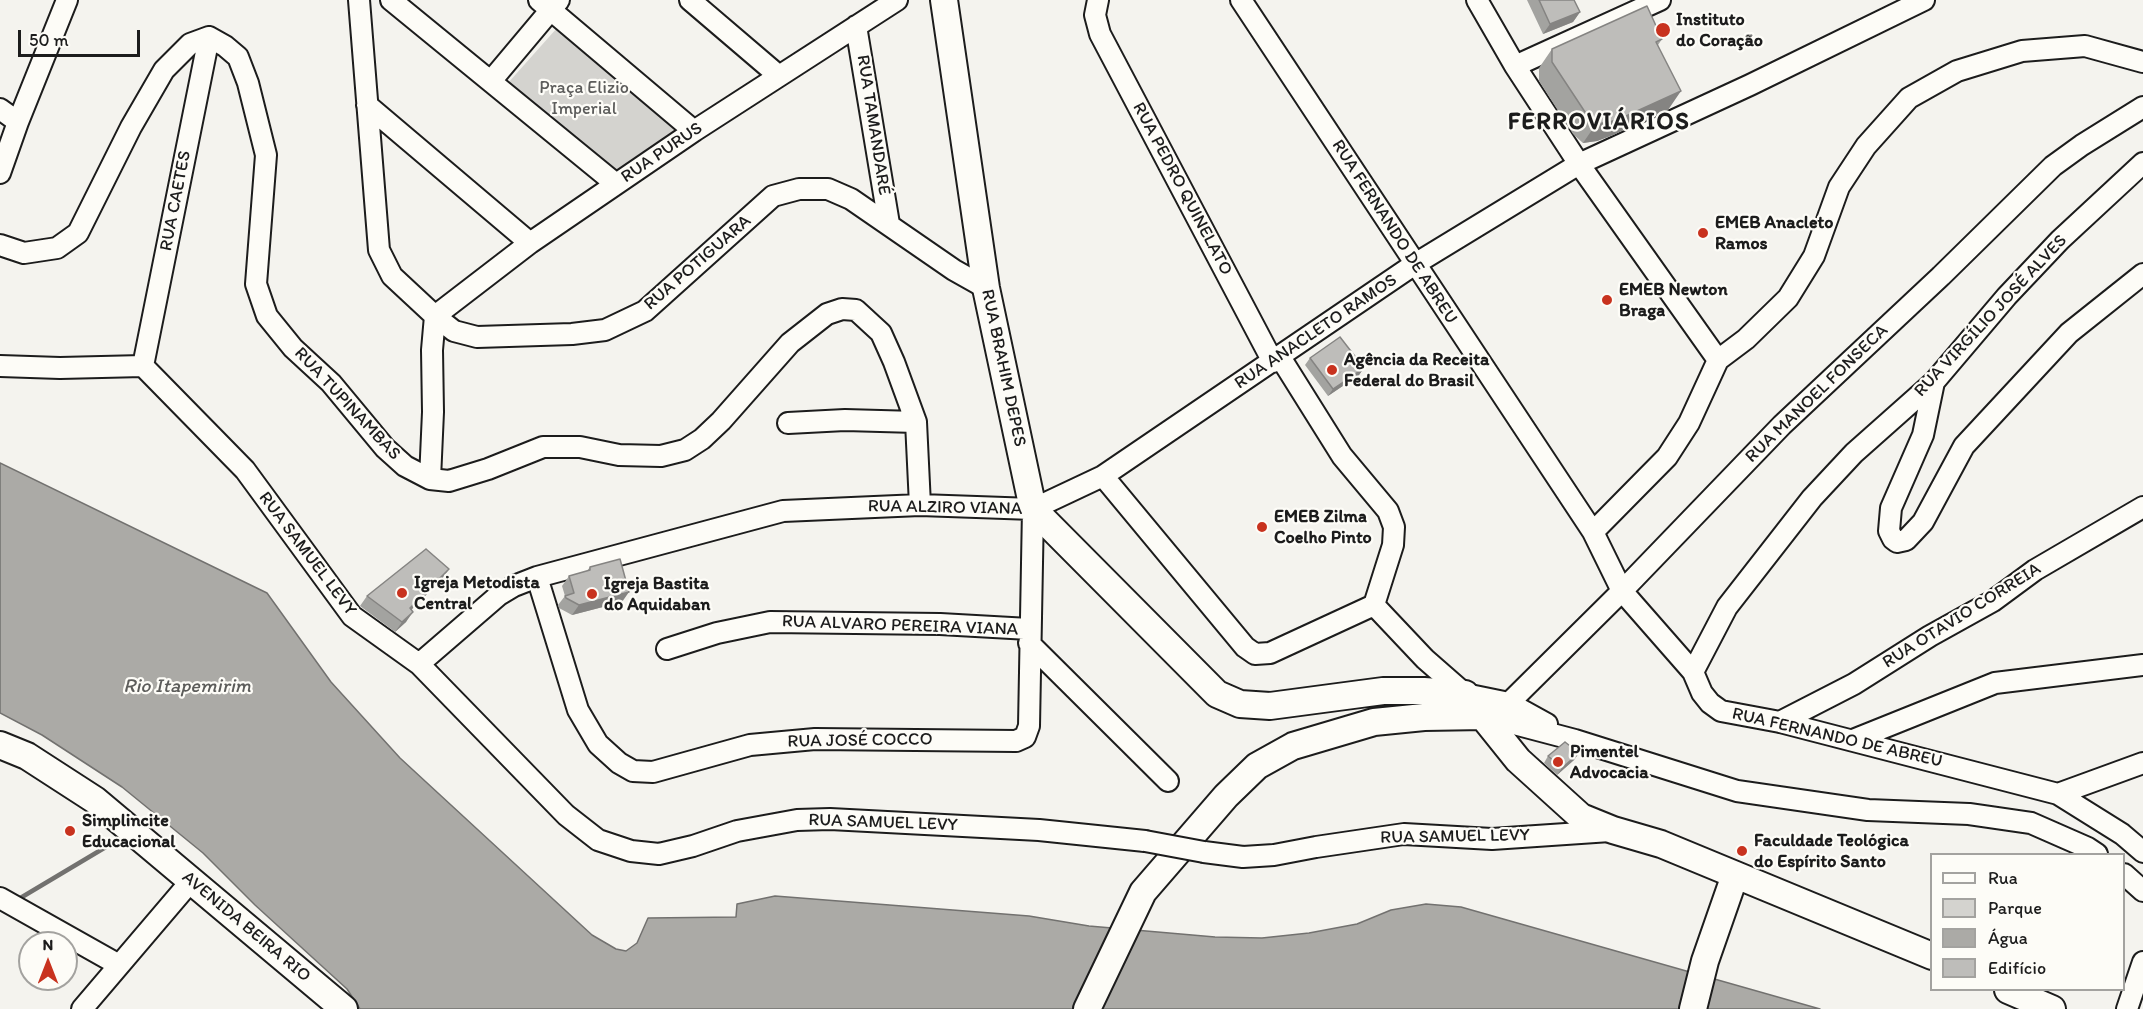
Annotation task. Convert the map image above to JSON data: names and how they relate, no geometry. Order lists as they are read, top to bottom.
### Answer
{
  "streets": {
    "main road": ["RUA BRAHIM DEPES", "RUA ALZIRO VIANA", "AVENIDA BEIRA RIO"],
    "street": [
      "RUA TAMANDARÉ",
      "RUA PURUS",
      "RUA PEDRO QUINELATO",
      "RUA CAETES",
      "RUA FERNANDO DE ABREU",
      "RUA POTIGUARA",
      "RUA VIRGÍLIO JOSÉ ALVES",
      "RUA ANACLETO RAMOS",
      "RUA MANOEL FONSECA",
      "RUA TUPINAMBAS",
      "RUA SAMUEL LEVY",
      "RUA OTAVIO CORREIA",
      "RUA ALVARO PEREIRA VIANA",
      "RUA JOSÉ COCCO"
    ]
  },
  "crossings": [
    ["RUA TAMANDARÉ", "RUA PURUS"],
    ["RUA TAMANDARÉ", "RUA POTIGUARA"],
    ["RUA PURUS", "RUA POTIGUARA"],
    ["RUA PEDRO QUINELATO", "RUA ANACLETO RAMOS"],
    ["RUA CAETES", "RUA TUPINAMBAS"],
    ["RUA CAETES", "RUA SAMUEL LEVY"],
    ["RUA FERNANDO DE ABREU", "RUA VIRGÍLIO JOSÉ ALVES"],
    ["RUA FERNANDO DE ABREU", "RUA ANACLETO RAMOS"],
    ["RUA FERNANDO DE ABREU", "RUA MANOEL FONSECA"],
    ["RUA FERNANDO DE ABREU", "RUA OTAVIO CORREIA"],
    ["RUA POTIGUARA", "RUA BRAHIM DEPES"],
    ["RUA ANACLETO RAMOS", "RUA BRAHIM DEPES"],
    ["RUA ANACLETO RAMOS", "RUA ALZIRO VIANA"],
    ["RUA BRAHIM DEPES", "RUA ALZIRO VIANA"],
    ["RUA BRAHIM DEPES", "RUA ALVARO PEREIRA VIANA"],
    ["RUA BRAHIM DEPES", "RUA JOSÉ COCCO"],
    ["RUA ALZIRO VIANA", "RUA SAMUEL LEVY"],
    ["RUA ALZIRO VIANA", "RUA JOSÉ COCCO"]
  ],
  "districts": ["FERROVIÁRIOS"],
  "water": ["Rio Itapemirim"],
  "parks": ["Praça Elizio Imperial"],
  "places": [
    "Instituto do Coração",
    "EMEB Anacleto Ramos",
    "EMEB Newton Braga",
    "Agência da Receita Federal do Brasil",
    "EMEB Zilma Coelho Pinto",
    "Igreja Metodista Central",
    "Igreja Bastita do Aquidaban",
    "Pimentel Advocacia",
    "Simplincite Educacional",
    "Faculdade Teológica do Espírito Santo"
  ],
  "legend": [
    "Rua",
    "Parque",
    "Água",
    "Edifício"
  ],
  "scale_bar": "50 m",
  "north": "top"
}
